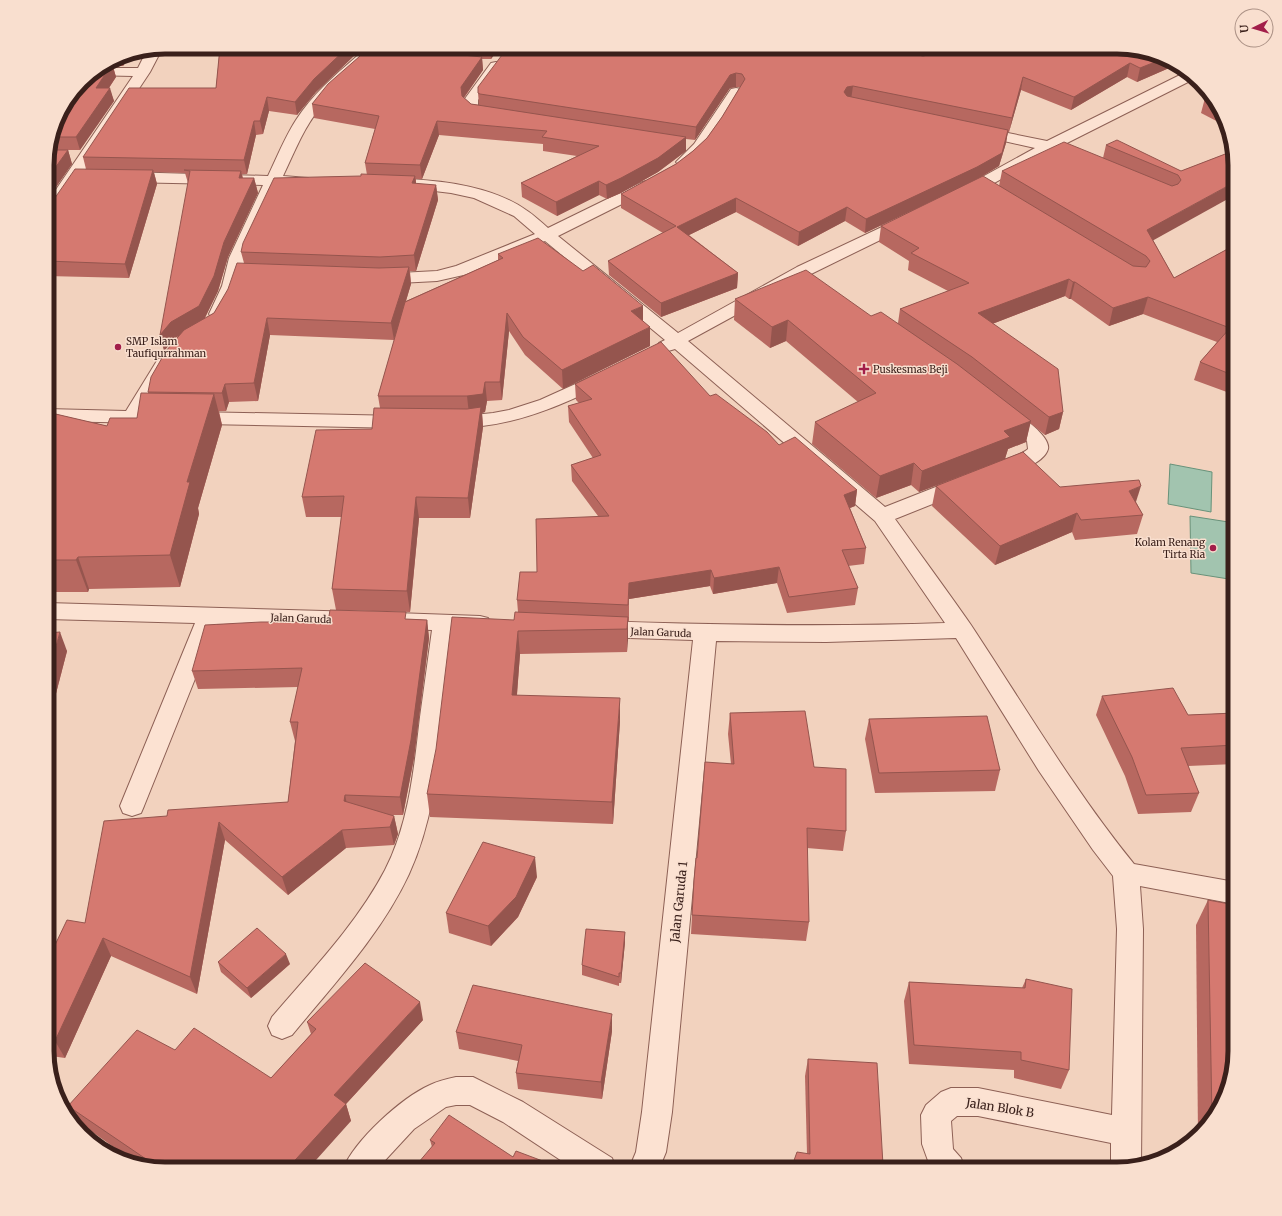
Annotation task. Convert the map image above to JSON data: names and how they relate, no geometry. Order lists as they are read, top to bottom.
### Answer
{
  "streets": {
    "street": ["Jalan Garuda", "Jalan Garuda 1", "Jalan Blok B"]
  },
  "crossings": [
    ["Jalan Garuda", "Jalan Garuda 1"]
  ],
  "places": {
    "other": ["SMP Islam Taufiqurrahman", "Kolam Renang Tirta Ria"],
    "health": ["Puskesmas Beji"]
  },
  "north": "left"
}
